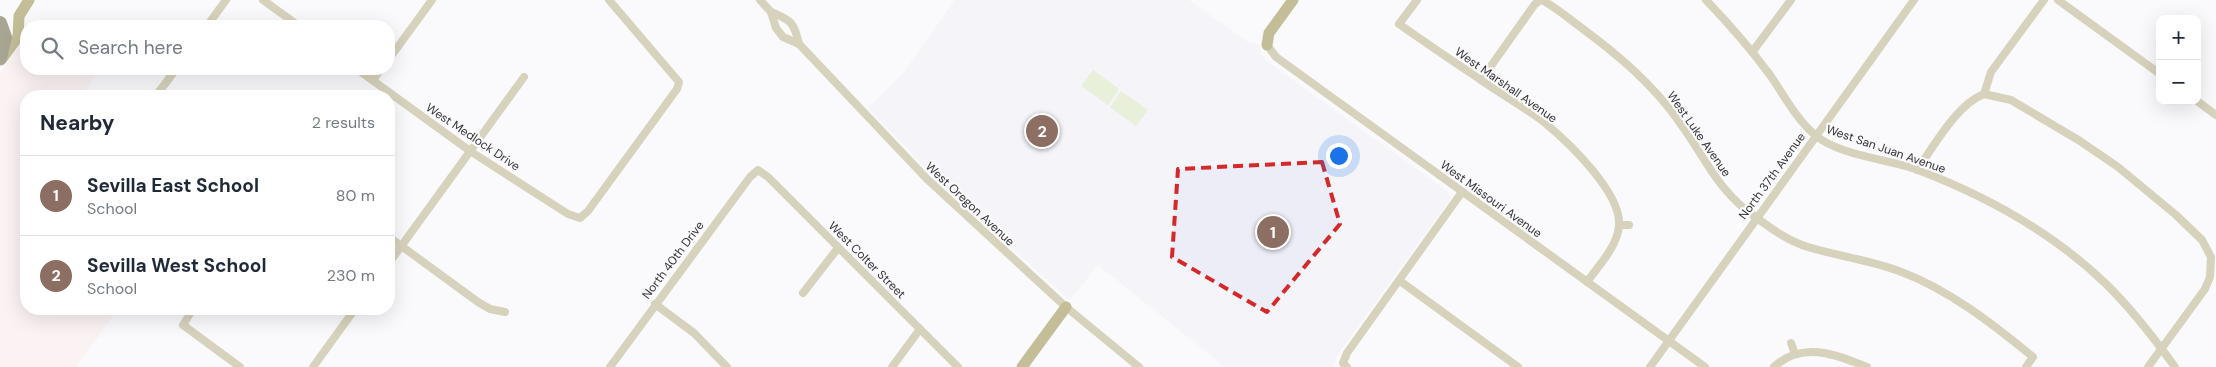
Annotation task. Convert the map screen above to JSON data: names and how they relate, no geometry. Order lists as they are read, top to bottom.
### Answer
{
  "streets": {
    "street": [
      "West Marshall Avenue",
      "West Luke Avenue",
      "West Medlock Drive",
      "West San Juan Avenue",
      "North 37th Avenue",
      "West Missouri Avenue",
      "West Oregon Avenue",
      "North 40th Drive",
      "West Colter Street"
    ]
  },
  "crossings": [
    ["West Luke Avenue", "North 37th Avenue"],
    ["West San Juan Avenue", "North 37th Avenue"],
    ["North 37th Avenue", "West Missouri Avenue"],
    ["North 40th Drive", "West Colter Street"]
  ],
  "page": {
    "map_buttons": ["+", "−"],
    "search": "Search here",
    "heading": ["Nearby", "2 results"],
    "pins": ["2", "1"],
    "list": [
      {
        "mark": "1",
        "name": "Sevilla East School",
        "note": "School",
        "value": "80 m"
      },
      {
        "mark": "2",
        "name": "Sevilla West School",
        "note": "School",
        "value": "230 m"
      }
    ]
  }
}
